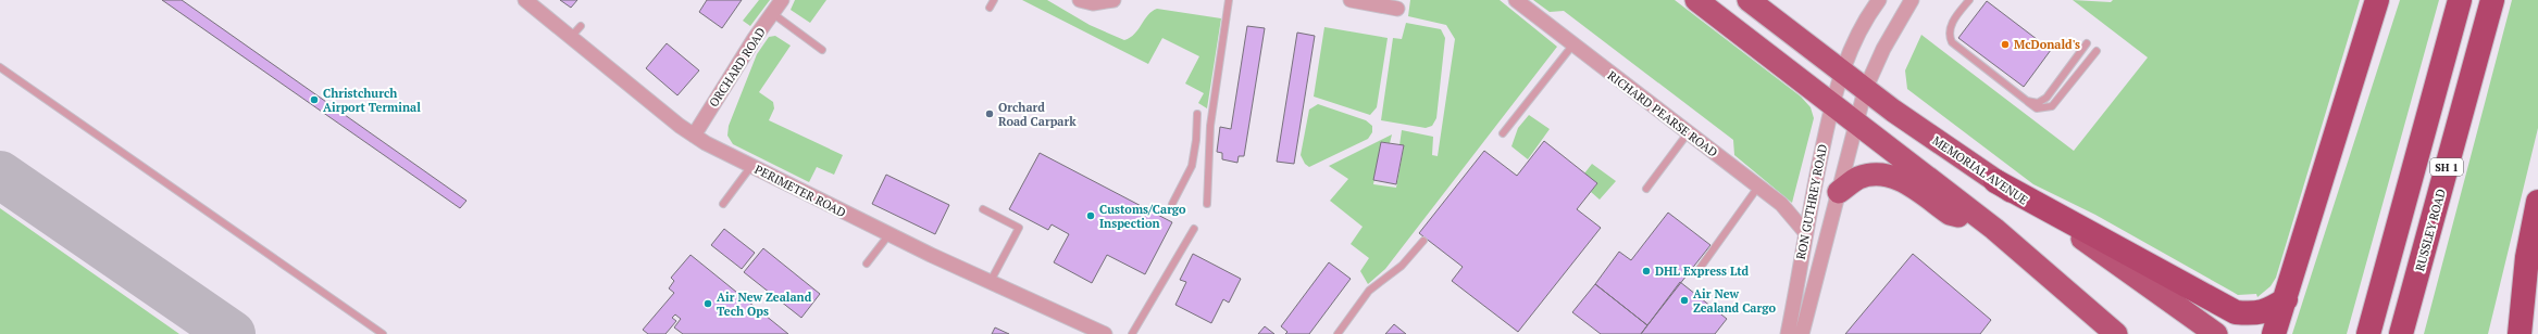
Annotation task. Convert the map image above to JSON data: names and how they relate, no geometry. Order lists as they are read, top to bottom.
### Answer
{
  "streets": {
    "highway": ["SH 1", "RUSSLEY ROAD"],
    "main road": ["MEMORIAL AVENUE"],
    "street": [
      "ORCHARD ROAD",
      "RICHARD PEARSE ROAD",
      "PERIMETER ROAD",
      "RON GUTHREY ROAD"
    ]
  },
  "crossings": [
    ["ORCHARD ROAD", "PERIMETER ROAD"],
    ["RICHARD PEARSE ROAD", "RON GUTHREY ROAD"],
    ["MEMORIAL AVENUE", "RON GUTHREY ROAD"]
  ],
  "places": [
    "McDonald's",
    "Christchurch Airport Terminal",
    "Orchard Road Carpark",
    "Customs/Cargo Inspection",
    "DHL Express Ltd",
    "Air New Zealand Cargo",
    "Air New Zealand Tech Ops"
  ]
}
